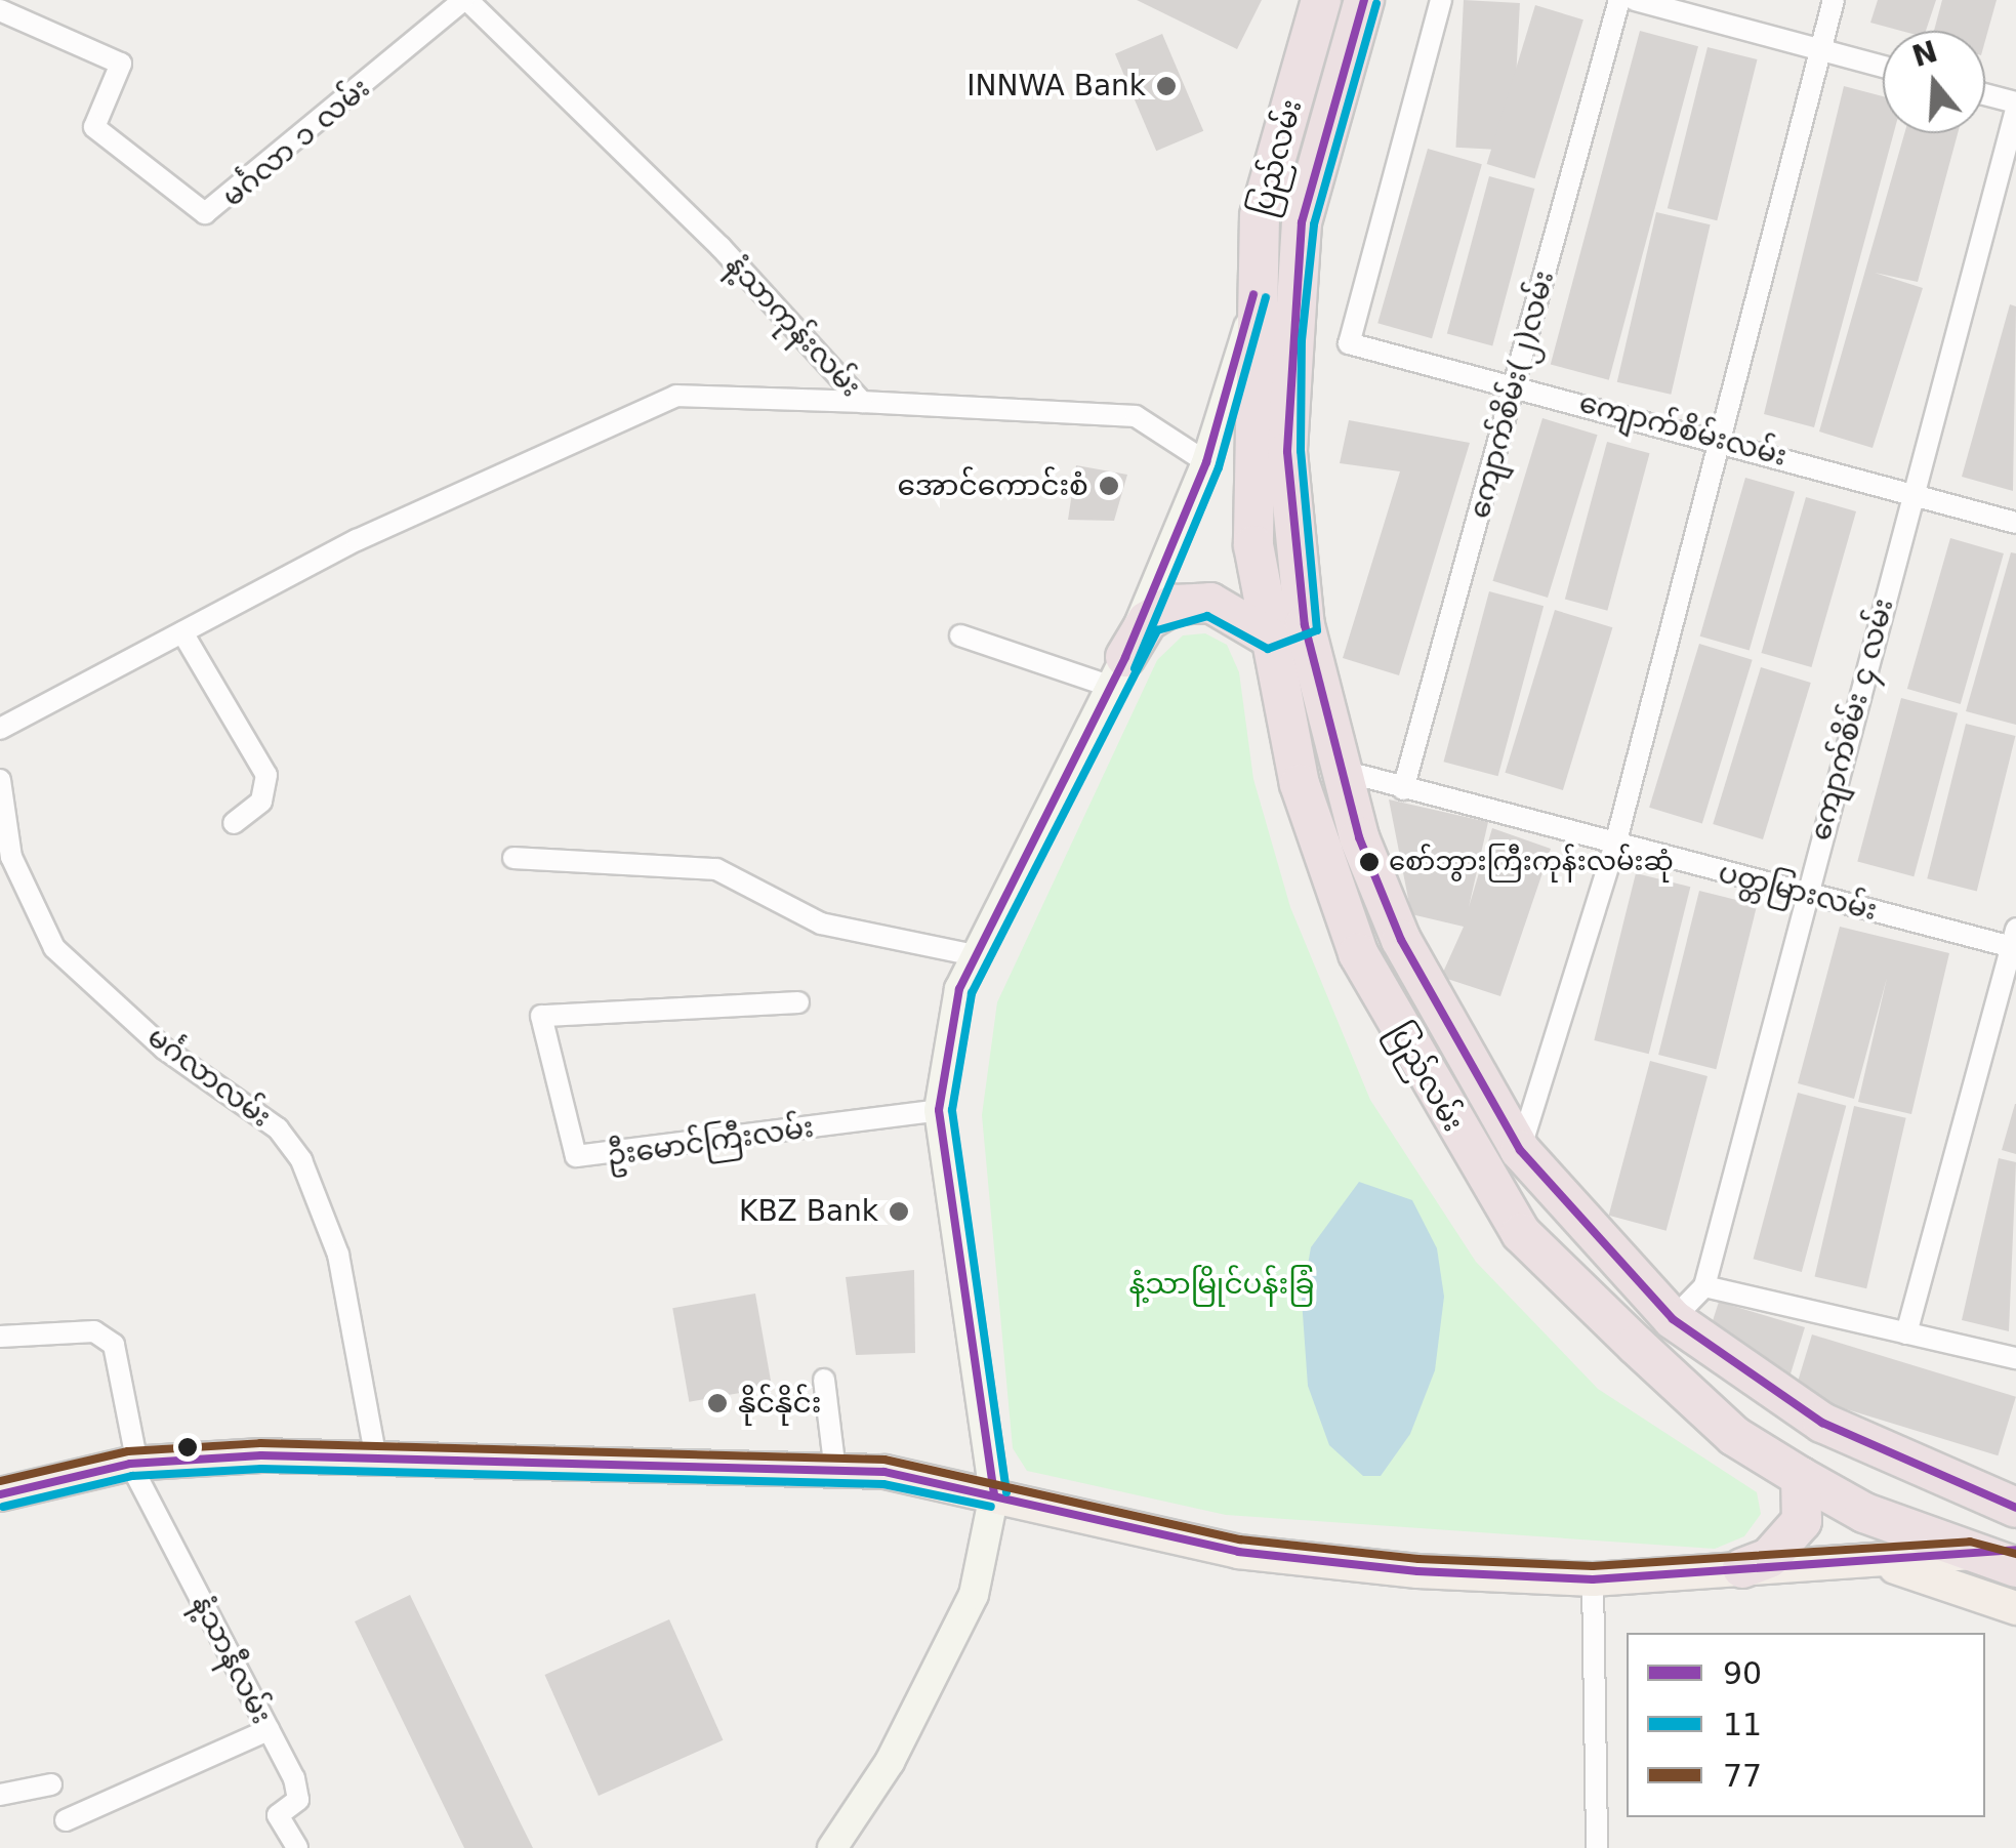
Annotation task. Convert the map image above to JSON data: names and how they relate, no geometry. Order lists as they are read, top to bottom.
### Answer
{
  "streets": {
    "highway": ["ပြည်လမ်း"],
    "street": [
      "မင်္ဂလာ ၁ လမ်း",
      "နံ့သာကုန်းလမ်း",
      "ကျောက်စိမ်း(၂)လမ်း",
      "ကျောက်စိမ်းလမ်း",
      "ကျောက်စိမ်း ၄ လမ်း",
      "ပတ္တမြားလမ်း",
      "မင်္ဂလာလမ်း",
      "ဦးမောင်ကြီးလမ်း",
      "နံ့သာနီလမ်း"
    ]
  },
  "crossings": [
    ["မင်္ဂလာ ၁ လမ်း", "နံ့သာကုန်းလမ်း"],
    ["ပြည်လမ်း", "ကျောက်စိမ်း ၄ လမ်း"],
    ["ပြည်လမ်း", "ပတ္တမြားလမ်း"],
    ["ကျောက်စိမ်း(၂)လမ်း", "ကျောက်စိမ်းလမ်း"],
    ["ကျောက်စိမ်း(၂)လမ်း", "ပတ္တမြားလမ်း"],
    ["ကျောက်စိမ်းလမ်း", "ကျောက်စိမ်း ၄ လမ်း"],
    ["ကျောက်စိမ်း ၄ လမ်း", "ပတ္တမြားလမ်း"]
  ],
  "parks": ["နံ့သာမြိုင်ပန်းခြံ"],
  "places": [
    "INNWA Bank",
    "အောင်ကောင်းစံ",
    "စော်ဘွားကြီးကုန်းလမ်းဆုံ",
    "KBZ Bank",
    "နိုင်နိုင်း"
  ],
  "lines": ["transit line 90", "transit line 11", "transit line 77"],
  "legend": ["90", "11", "77"],
  "north": "top"
}
